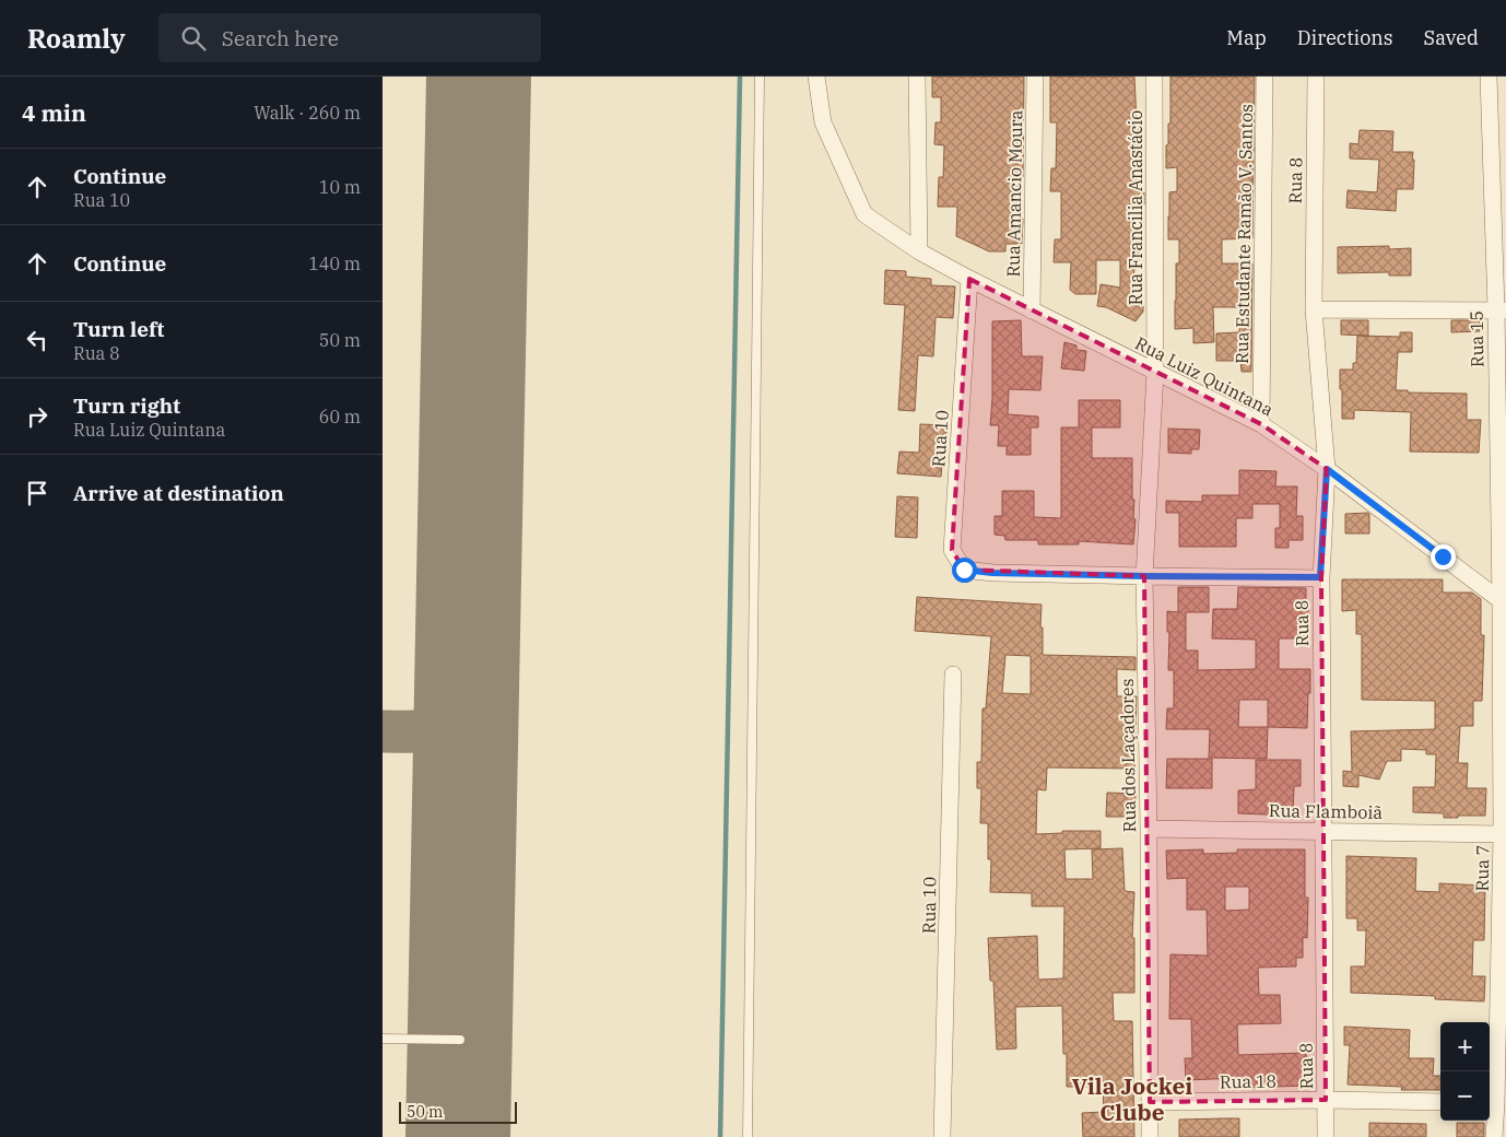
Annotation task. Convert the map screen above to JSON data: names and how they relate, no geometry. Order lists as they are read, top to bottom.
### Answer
{
  "streets": {
    "street": [
      "Rua 8",
      "Rua Amancio Moura",
      "Rua Francilia Anastácio",
      "Rua Estudante Ramão V. Santos",
      "Rua 15",
      "Rua Luiz Quintana",
      "Rua 10",
      "Rua dos Laçadores",
      "Rua Flamboiã",
      "Rua 7",
      "Rua 18"
    ]
  },
  "crossings": [
    ["Rua 8", "Rua Luiz Quintana"],
    ["Rua 8", "Rua Flamboiã"],
    ["Rua 8", "Rua 18"],
    ["Rua Amancio Moura", "Rua Luiz Quintana"],
    ["Rua Francilia Anastácio", "Rua Luiz Quintana"],
    ["Rua Francilia Anastácio", "Rua dos Laçadores"],
    ["Rua Estudante Ramão V. Santos", "Rua Luiz Quintana"],
    ["Rua 15", "Rua Luiz Quintana"],
    ["Rua 15", "Rua 7"],
    ["Rua Luiz Quintana", "Rua 10"],
    ["Rua Luiz Quintana", "Rua dos Laçadores"],
    ["Rua Luiz Quintana", "Rua 7"],
    ["Rua 10", "Rua dos Laçadores"],
    ["Rua dos Laçadores", "Rua Flamboiã"],
    ["Rua dos Laçadores", "Rua 18"],
    ["Rua Flamboiã", "Rua 7"]
  ],
  "districts": ["Vila Jockei Clube"],
  "scale_bar": "50 m",
  "page": {
    "header": "Roamly",
    "search": "Search here",
    "nav": ["Map", "Directions", "Saved"],
    "heading": ["4 min", "Walk · 260 m"],
    "list": [
      ["Continue", "Rua 10", "10 m"],
      ["Continue", "140 m"],
      ["Turn left", "Rua 8", "50 m"],
      ["Turn right", "Rua Luiz Quintana", "60 m"],
      "Arrive at destination"
    ],
    "map_buttons": ["+", "−"],
    "scale": "50 m"
  }
}
